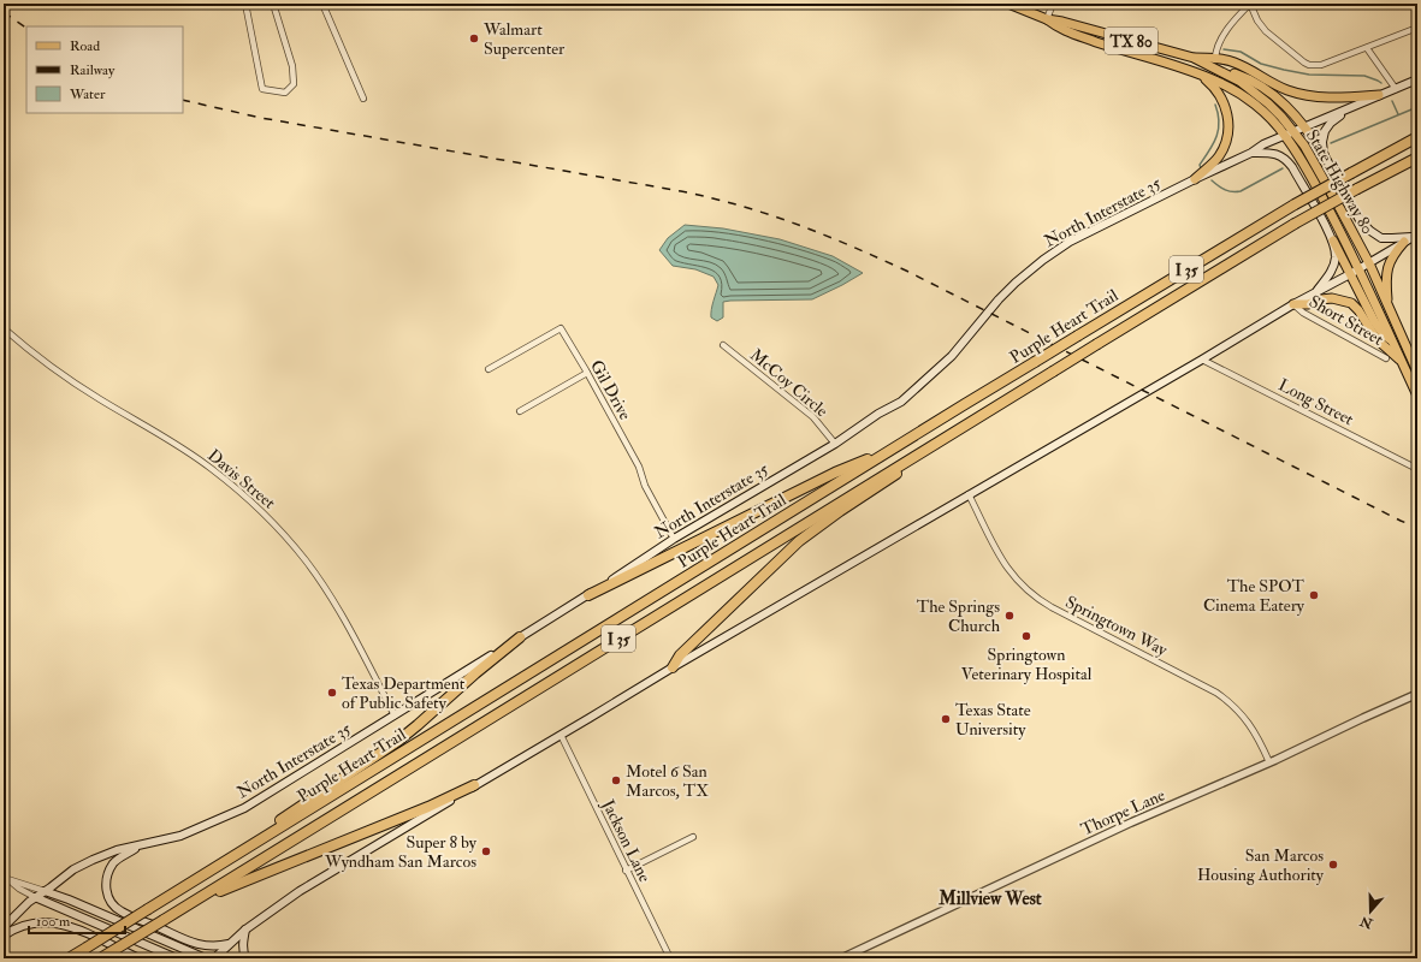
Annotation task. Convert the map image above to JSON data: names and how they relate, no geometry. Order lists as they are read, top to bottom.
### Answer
{
  "streets": {
    "highway": ["I 35", "Purple Heart Trail"],
    "main road": ["TX 80", "State Highway 80", "North Interstate 35"],
    "street": [
      "Short Street",
      "McCoy Circle",
      "Gil Drive",
      "Long Street",
      "Davis Street",
      "Springtown Way",
      "Thorpe Lane",
      "Jackson Lane"
    ]
  },
  "crossings": [
    ["TX 80", "State Highway 80"],
    ["State Highway 80", "North Interstate 35"],
    ["North Interstate 35", "McCoy Circle"],
    ["North Interstate 35", "Gil Drive"],
    ["North Interstate 35", "Davis Street"],
    ["Springtown Way", "Thorpe Lane"]
  ],
  "districts": ["Millview West"],
  "places": [
    "Walmart Supercenter",
    "The SPOT Cinema Eatery",
    "The Springs Church",
    "Springtown Veterinary Hospital",
    "Texas Department of Public Safety",
    "Texas State University",
    "Motel 6 San Marcos, TX",
    "Super 8 by Wyndham San Marcos",
    "San Marcos Housing Authority"
  ],
  "legend": ["Road", "Railway", "Water"],
  "scale_bar": "100 m",
  "north": "bottom"
}
